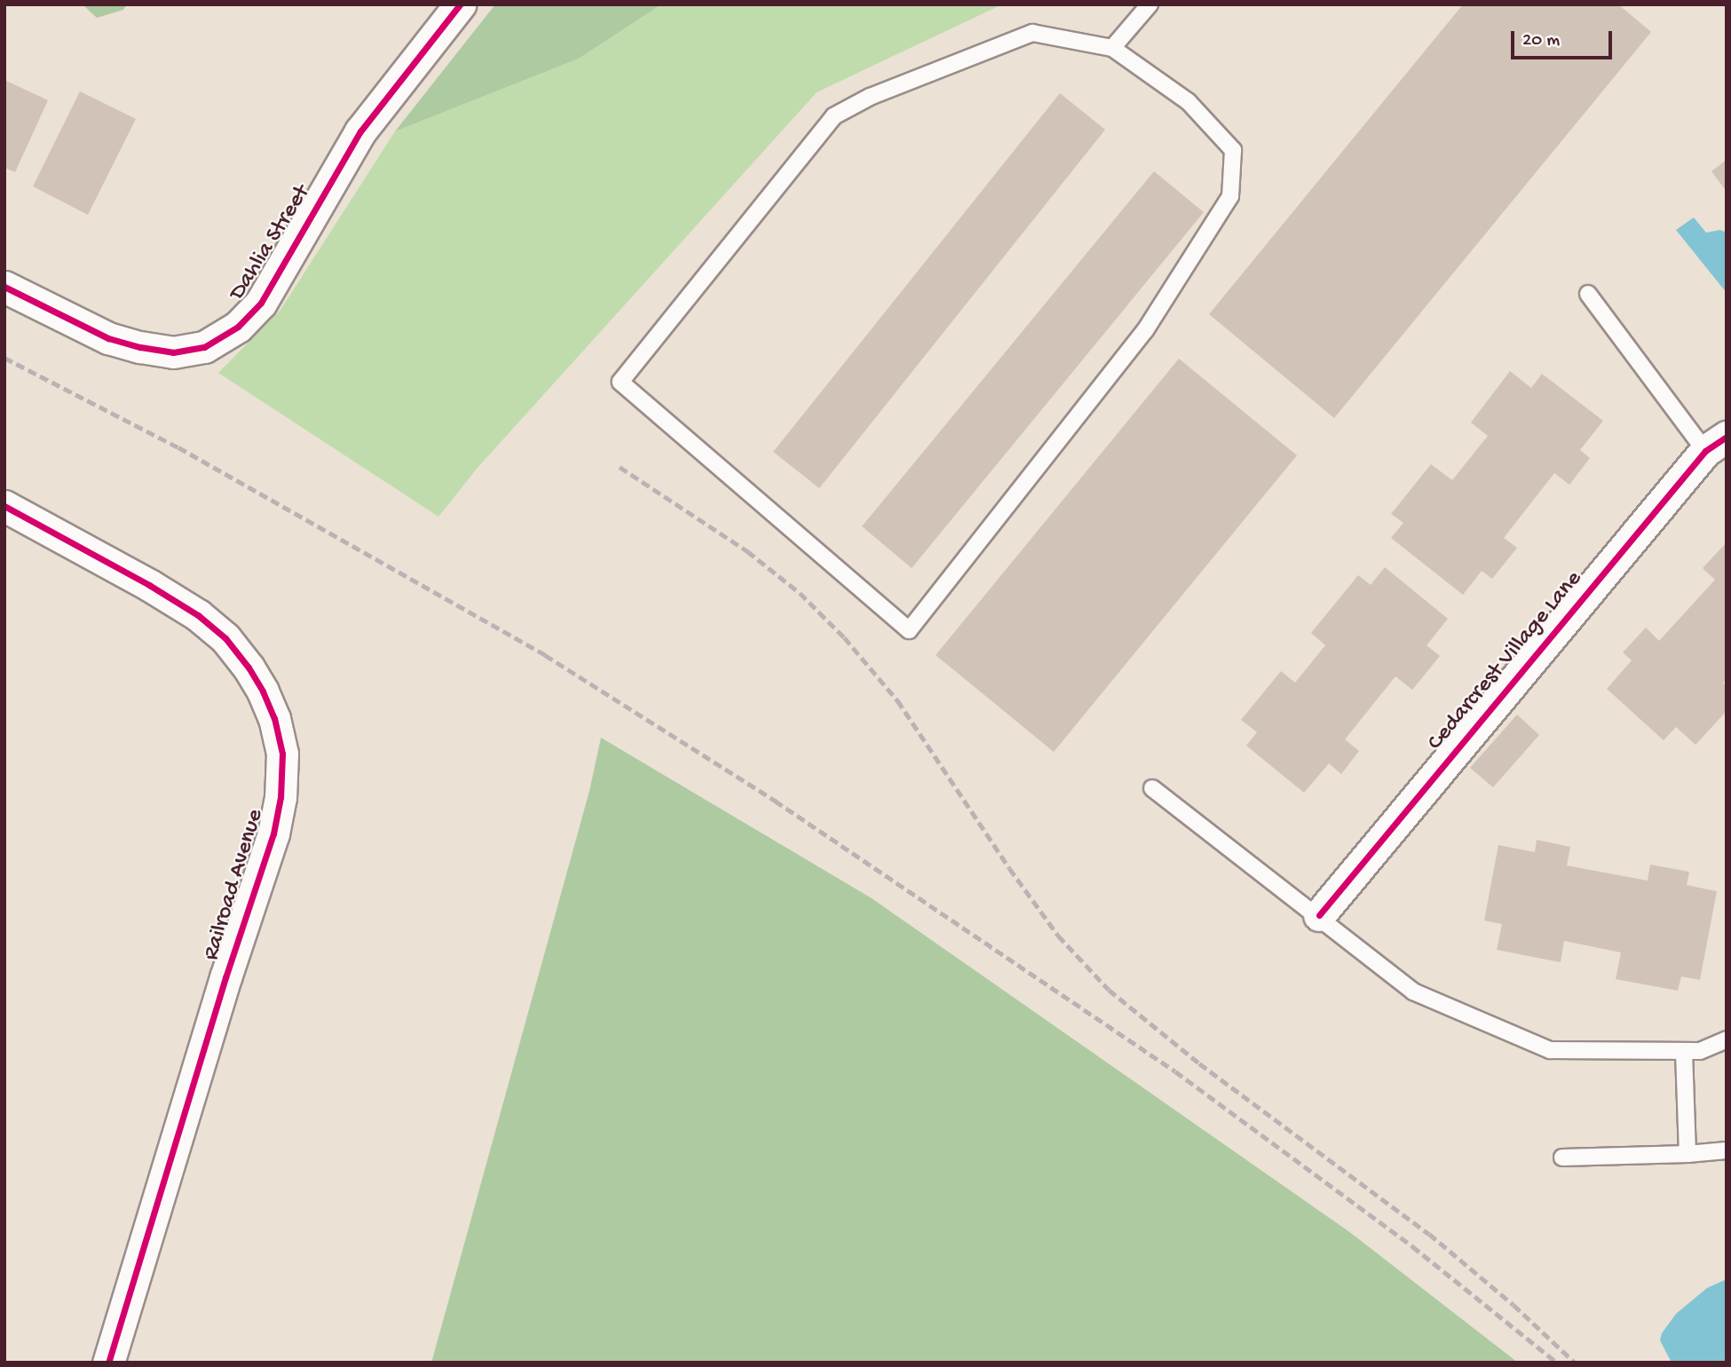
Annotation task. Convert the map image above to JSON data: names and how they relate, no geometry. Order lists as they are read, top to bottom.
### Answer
{
  "streets": {
    "street": ["Dahlia Street", "Cedarcrest Village Lane", "Railroad Avenue"]
  },
  "scale_bar": "20 m"
}
